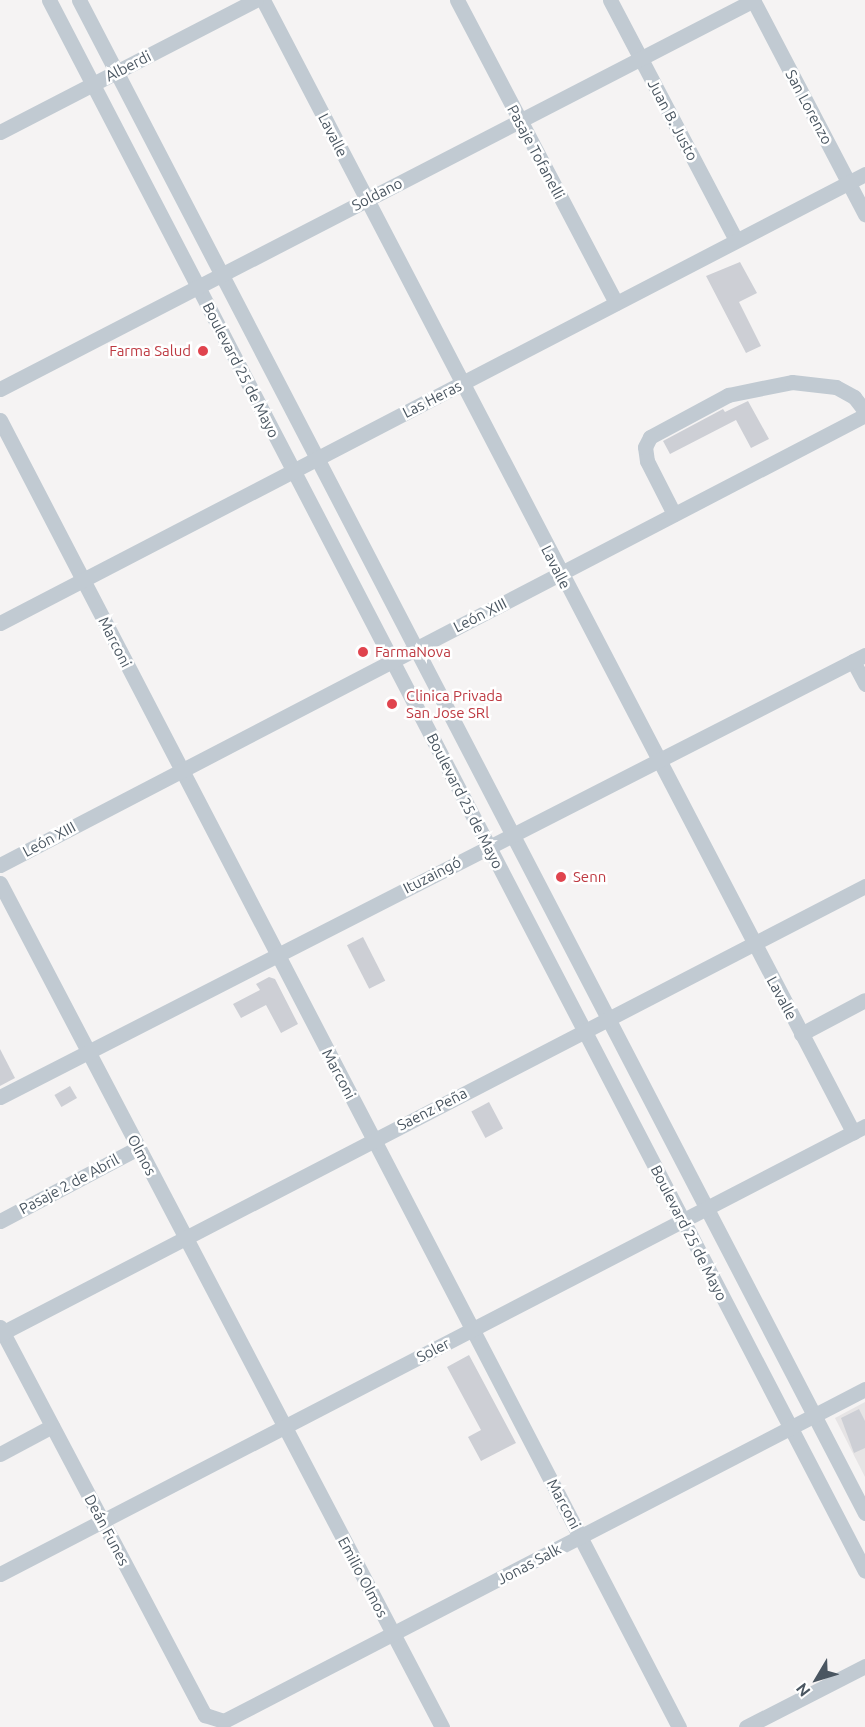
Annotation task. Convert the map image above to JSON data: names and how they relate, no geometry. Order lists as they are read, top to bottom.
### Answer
{
  "streets": {
    "street": [
      "Alberdi",
      "San Lorenzo",
      "Juan B. Justo",
      "Lavalle",
      "Pasaje Tofanelli",
      "Soldano",
      "Boulevard 25 de Mayo",
      "Las Heras",
      "León XIII",
      "Marconi",
      "Ituzaingó",
      "Saenz Peña",
      "Olmos",
      "Pasaje 2 de Abril",
      "Soler",
      "Deán Funes",
      "Jonas Salk",
      "Emilio Olmos"
    ]
  },
  "crossings": [
    ["Alberdi", "Boulevard 25 de Mayo"],
    ["San Lorenzo", "Soldano"],
    ["San Lorenzo", "Las Heras"],
    ["Juan B. Justo", "Soldano"],
    ["Juan B. Justo", "Las Heras"],
    ["Lavalle", "Soldano"],
    ["Lavalle", "Las Heras"],
    ["Lavalle", "León XIII"],
    ["Lavalle", "Ituzaingó"],
    ["Lavalle", "Saenz Peña"],
    ["Lavalle", "Soler"],
    ["Pasaje Tofanelli", "Soldano"],
    ["Pasaje Tofanelli", "Las Heras"],
    ["Soldano", "Boulevard 25 de Mayo"],
    ["Boulevard 25 de Mayo", "Las Heras"],
    ["Boulevard 25 de Mayo", "León XIII"],
    ["Boulevard 25 de Mayo", "Ituzaingó"],
    ["Boulevard 25 de Mayo", "Saenz Peña"],
    ["Boulevard 25 de Mayo", "Soler"],
    ["Boulevard 25 de Mayo", "Jonas Salk"],
    ["Las Heras", "Marconi"],
    ["León XIII", "Marconi"],
    ["Marconi", "Ituzaingó"],
    ["Marconi", "Saenz Peña"],
    ["Marconi", "Soler"],
    ["Marconi", "Jonas Salk"],
    ["Ituzaingó", "Olmos"],
    ["Saenz Peña", "Olmos"],
    ["Saenz Peña", "Deán Funes"],
    ["Olmos", "Pasaje 2 de Abril"],
    ["Olmos", "Soler"],
    ["Olmos", "Emilio Olmos"],
    ["Soler", "Deán Funes"],
    ["Soler", "Emilio Olmos"],
    ["Deán Funes", "Jonas Salk"],
    ["Jonas Salk", "Emilio Olmos"]
  ],
  "places": [
    "Farma Salud",
    "FarmaNova",
    "Clinica Privada San Jose SRl",
    "Senn"
  ],
  "north": "bottom left"
}
